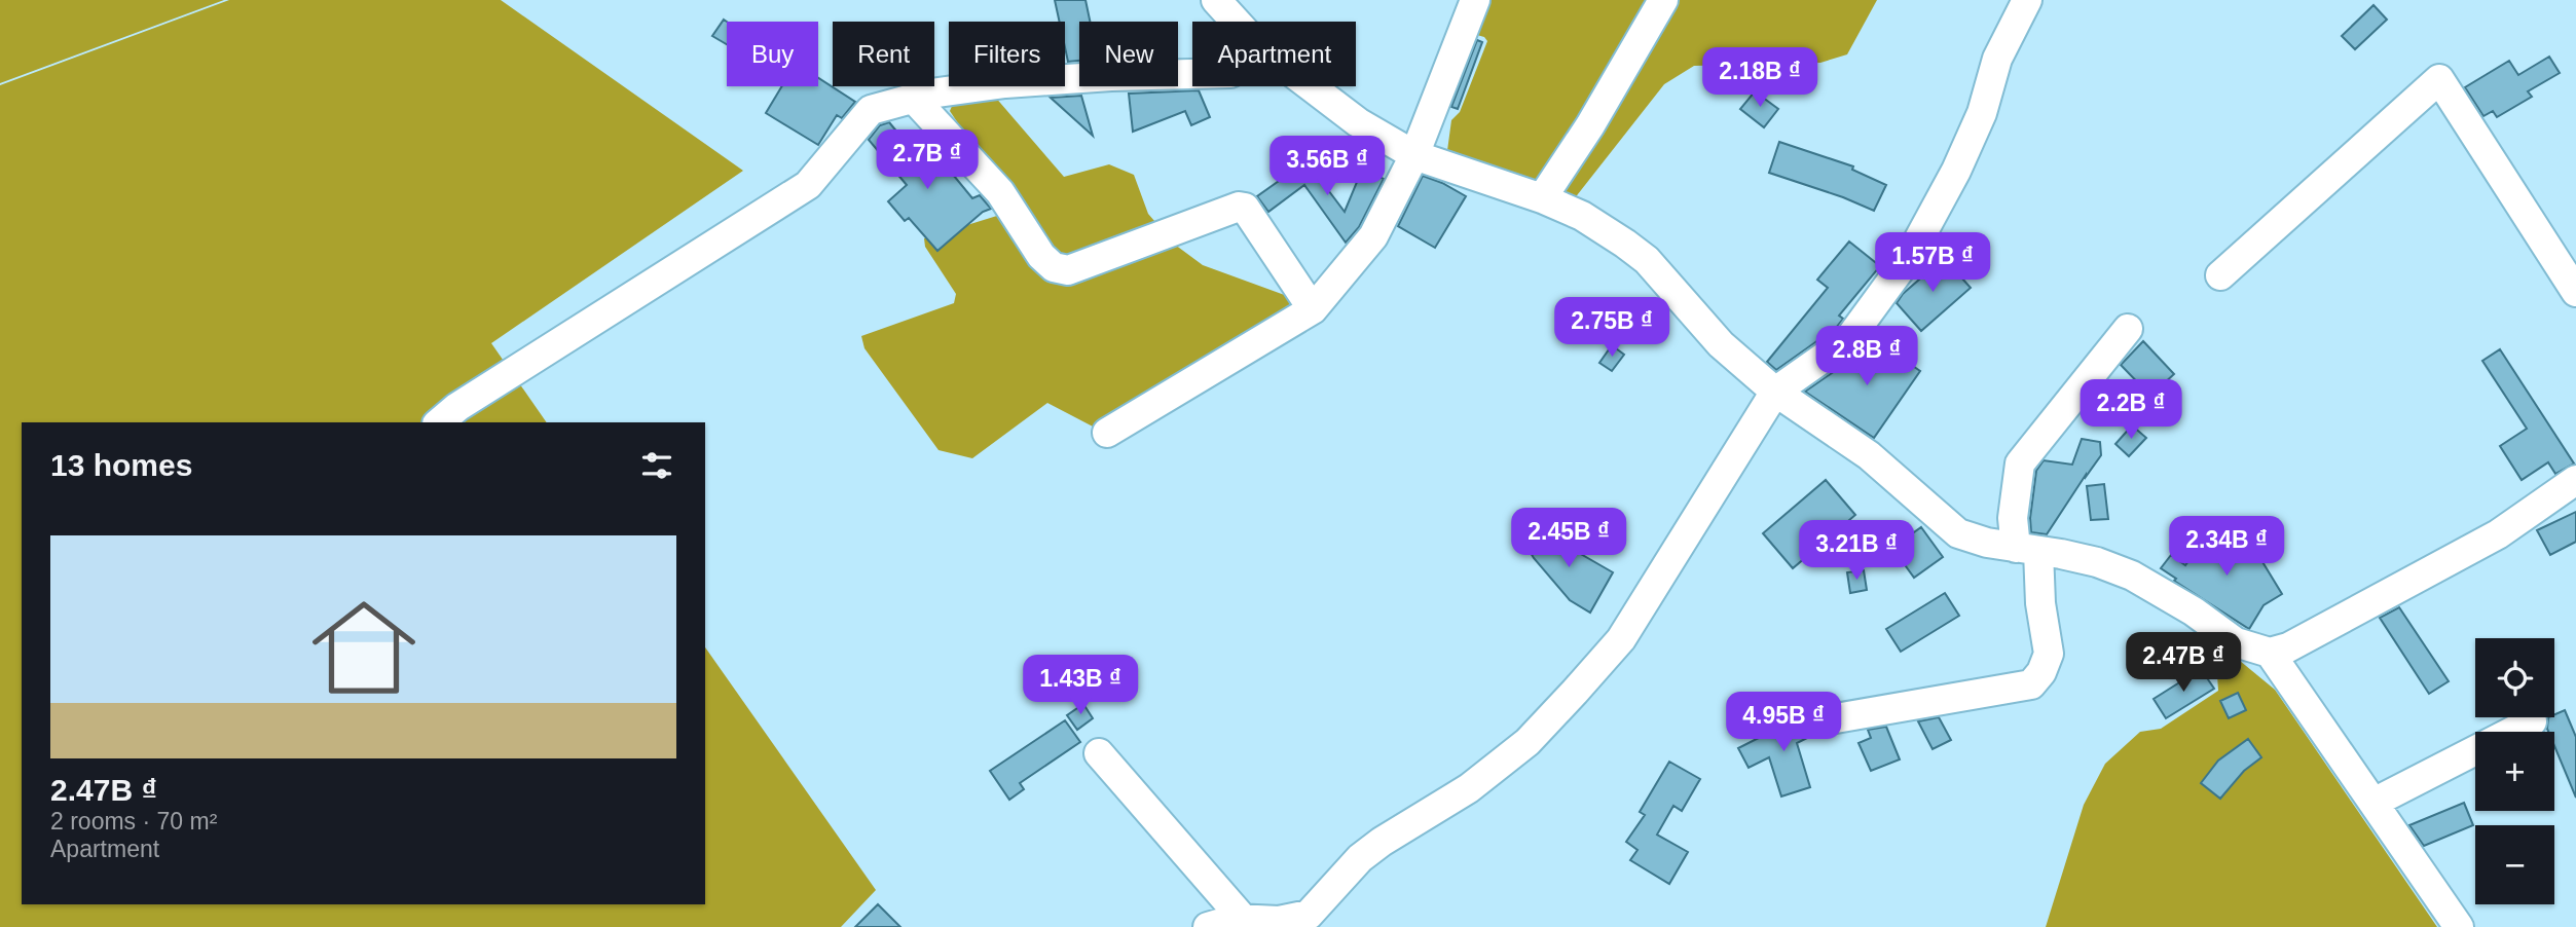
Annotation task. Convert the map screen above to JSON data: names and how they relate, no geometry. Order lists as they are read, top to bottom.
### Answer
{
  "page": {
    "chip": [
      "Buy",
      "Rent",
      "Filters",
      "New",
      "Apartment"
    ],
    "price": [
      "2.18B ₫",
      "2.7B ₫",
      "3.56B ₫",
      "1.57B ₫",
      "2.75B ₫",
      "2.8B ₫",
      "2.2B ₫",
      "2.45B ₫",
      "2.34B ₫",
      "3.21B ₫",
      "2.47B ₫",
      "1.43B ₫",
      "4.95B ₫"
    ],
    "heading": "13 homes",
    "list": [
      {
        "name": "2.47B ₫",
        "note": "2 rooms · 70 m² · Apartment"
      }
    ],
    "map_buttons": ["+", "−"]
  }
}
